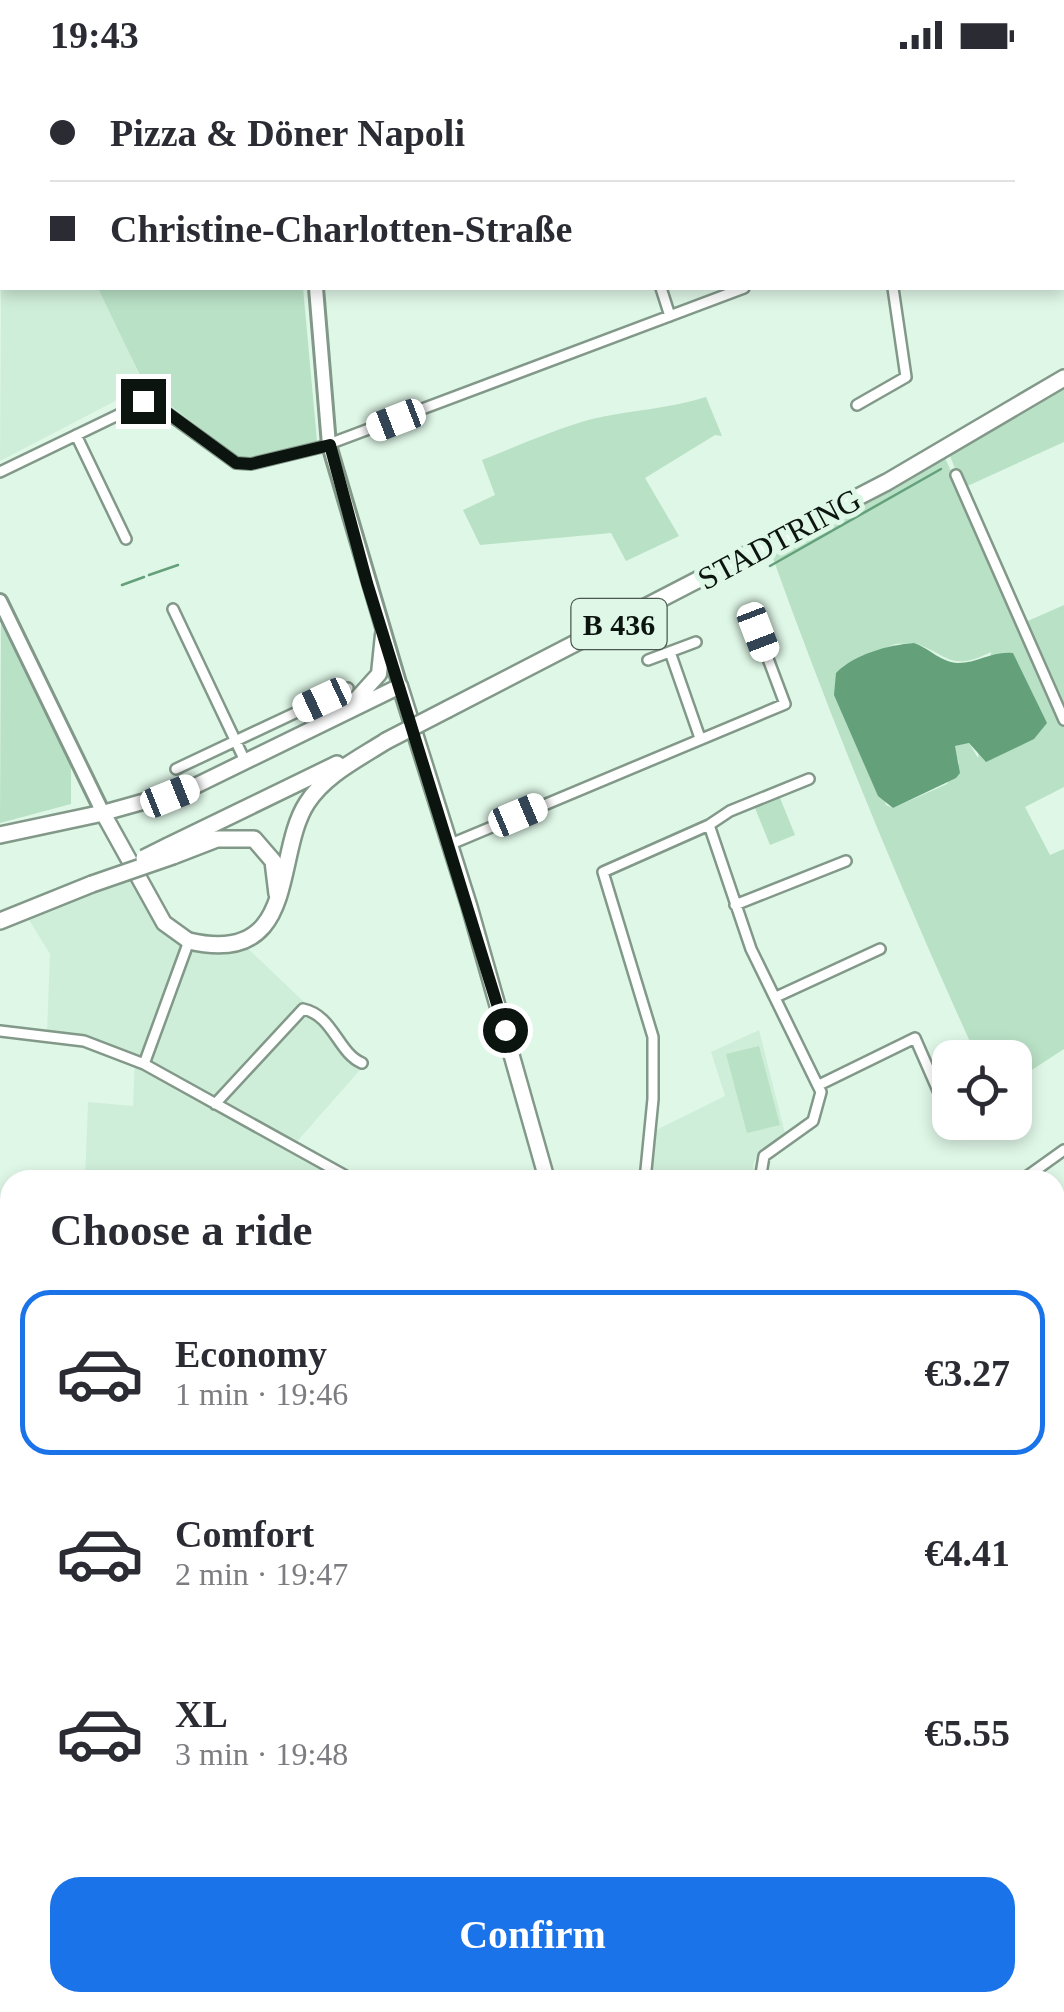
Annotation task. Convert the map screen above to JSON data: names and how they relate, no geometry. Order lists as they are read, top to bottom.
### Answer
{
  "streets": {
    "highway": ["STADTRING", "B 436"]
  },
  "page": {
    "status": "19:43",
    "banner": ["Pizza & Döner Napoli", "Christine-Charlotten-Straße"],
    "heading": "Choose a ride",
    "list": [
      {
        "name": "Economy",
        "note": "1 min · 19:46",
        "value": "€3.27"
      },
      {
        "name": "Comfort",
        "note": "2 min · 19:47",
        "value": "€4.41"
      },
      {
        "name": "XL",
        "note": "3 min · 19:48",
        "value": "€5.55"
      }
    ],
    "buttons": "Confirm"
  }
}
